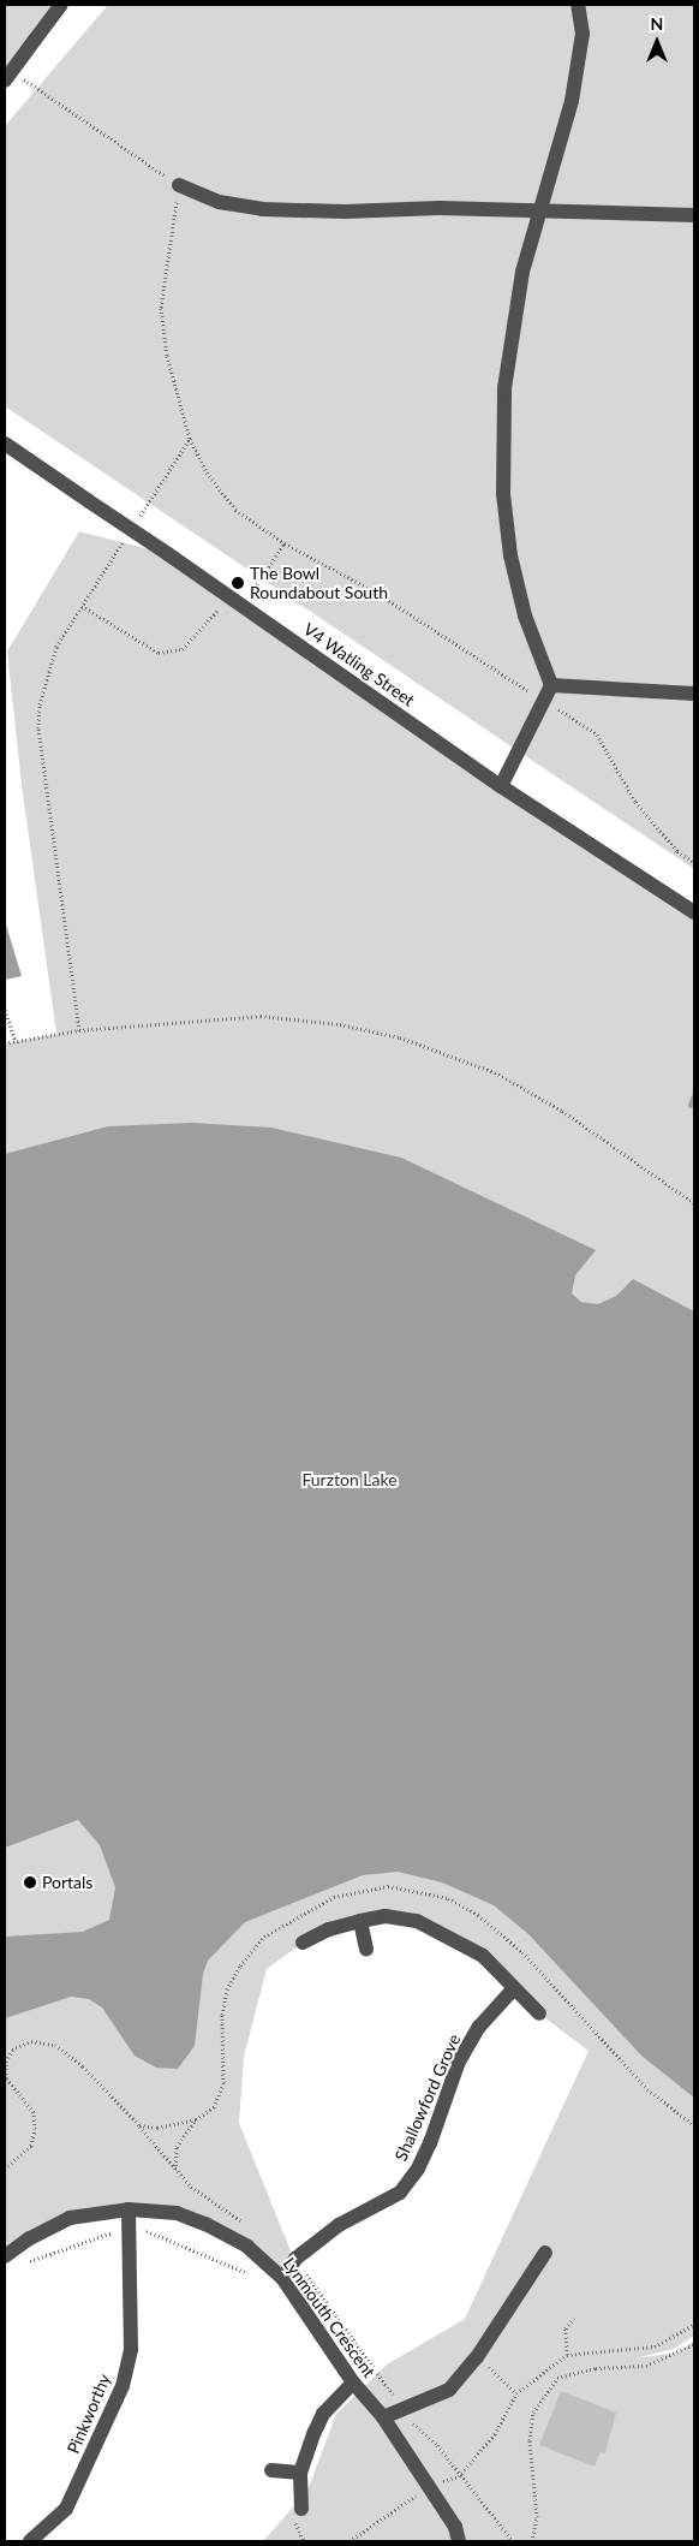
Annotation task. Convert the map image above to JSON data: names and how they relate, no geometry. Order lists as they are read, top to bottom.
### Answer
{
  "streets": {
    "street": [
      "V4 Watling Street",
      "Shallowford Grove",
      "Lynmouth Crescent",
      "Pinkworthy"
    ]
  },
  "crossings": [
    ["Shallowford Grove", "Lynmouth Crescent"],
    ["Lynmouth Crescent", "Pinkworthy"]
  ],
  "parks": ["Furzton Lake"],
  "places": ["The Bowl Roundabout South", "Portals"],
  "north": "top"
}
